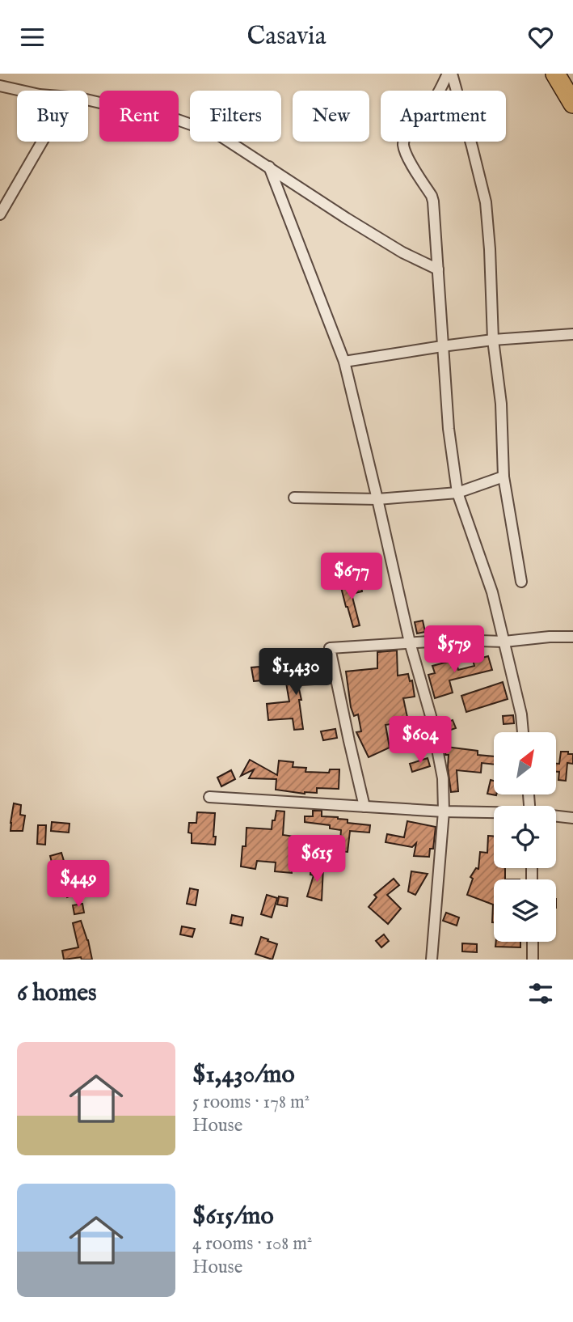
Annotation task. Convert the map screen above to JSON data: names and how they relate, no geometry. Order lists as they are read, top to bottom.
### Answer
{
  "north": "top right",
  "page": {
    "header": "Casavia",
    "chip": [
      "Buy",
      "Rent",
      "Filters",
      "New",
      "Apartment"
    ],
    "price": [
      "$677",
      "$579",
      "$1,430",
      "$604",
      "$615",
      "$449"
    ],
    "heading": "6 homes",
    "list": [
      {
        "name": "$1,430/mo",
        "note": "5 rooms · 178 m² · House"
      },
      {
        "name": "$615/mo",
        "note": "4 rooms · 108 m² · House"
      }
    ]
  }
}
